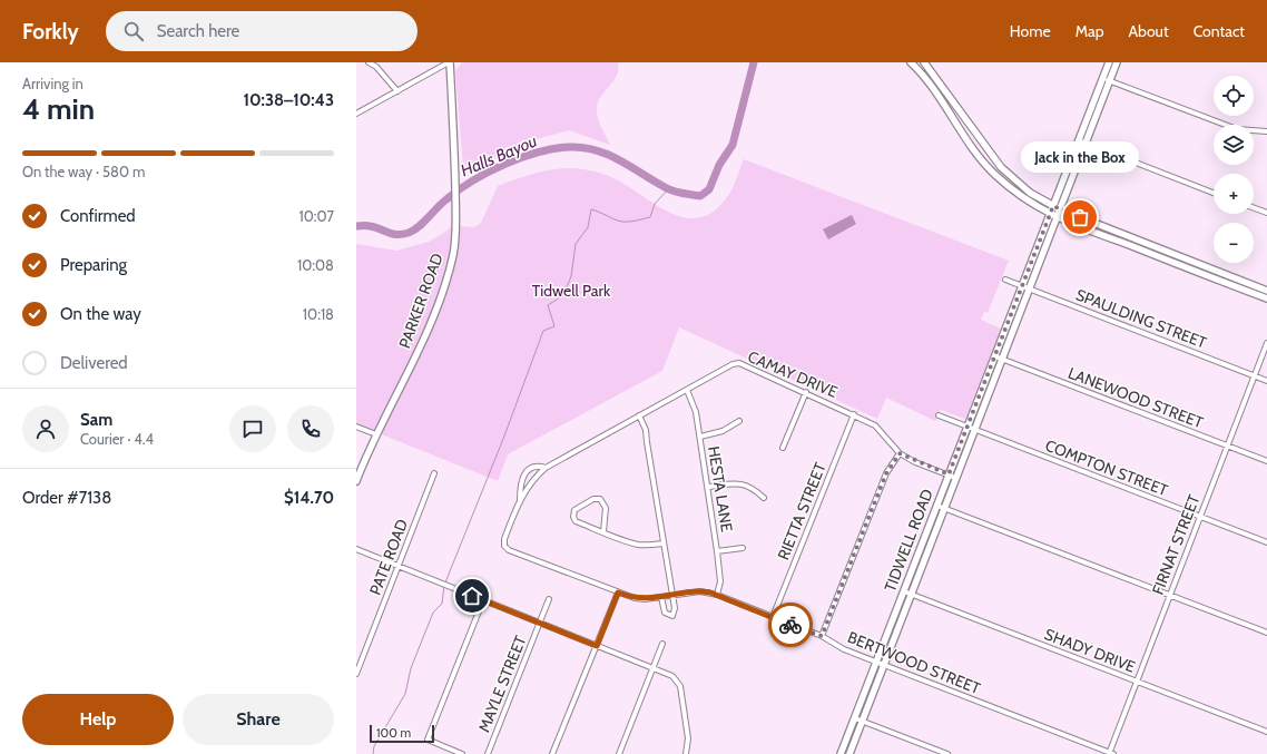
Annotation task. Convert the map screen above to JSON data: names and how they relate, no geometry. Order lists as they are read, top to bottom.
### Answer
{
  "streets": {
    "main road": ["PARKER ROAD", "TIDWELL ROAD"],
    "street": [
      "SPAULDING STREET",
      "CAMAY DRIVE",
      "LANEWOOD STREET",
      "COMPTON STREET",
      "HESTA LANE",
      "RIETTA STREET",
      "FIRNAT STREET",
      "PATE ROAD",
      "SHADY DRIVE",
      "BERTWOOD STREET",
      "MAYLE STREET"
    ]
  },
  "crossings": [
    ["SPAULDING STREET", "TIDWELL ROAD"],
    ["SPAULDING STREET", "FIRNAT STREET"],
    ["CAMAY DRIVE", "HESTA LANE"],
    ["CAMAY DRIVE", "RIETTA STREET"],
    ["CAMAY DRIVE", "TIDWELL ROAD"],
    ["CAMAY DRIVE", "BERTWOOD STREET"],
    ["LANEWOOD STREET", "TIDWELL ROAD"],
    ["LANEWOOD STREET", "FIRNAT STREET"],
    ["COMPTON STREET", "TIDWELL ROAD"],
    ["COMPTON STREET", "FIRNAT STREET"],
    ["HESTA LANE", "BERTWOOD STREET"],
    ["RIETTA STREET", "BERTWOOD STREET"],
    ["TIDWELL ROAD", "SHADY DRIVE"],
    ["TIDWELL ROAD", "BERTWOOD STREET"],
    ["FIRNAT STREET", "SHADY DRIVE"],
    ["FIRNAT STREET", "BERTWOOD STREET"]
  ],
  "water": ["Halls Bayou"],
  "parks": ["Tidwell Park"],
  "places": ["Jack in the Box"],
  "scale_bar": "100 m",
  "page": {
    "header": "Forkly",
    "search": "Search here",
    "nav": [
      "Home",
      "Map",
      "About",
      "Contact"
    ],
    "heading": ["4 min", "Arriving in", "10:38–10:43"],
    "panel": [
      "Sam",
      "Courier · 4.4",
      "Order #7138",
      "$14.70"
    ],
    "map_buttons": ["+", "−"],
    "bar": "On the way · 580 m",
    "bubble": "Jack in the Box",
    "list": [
      ["Confirmed", "10:07"],
      ["Preparing", "10:08"],
      ["On the way", "10:18"],
      "Delivered"
    ],
    "buttons": ["Help", "Share"],
    "scale": "100 m"
  }
}
